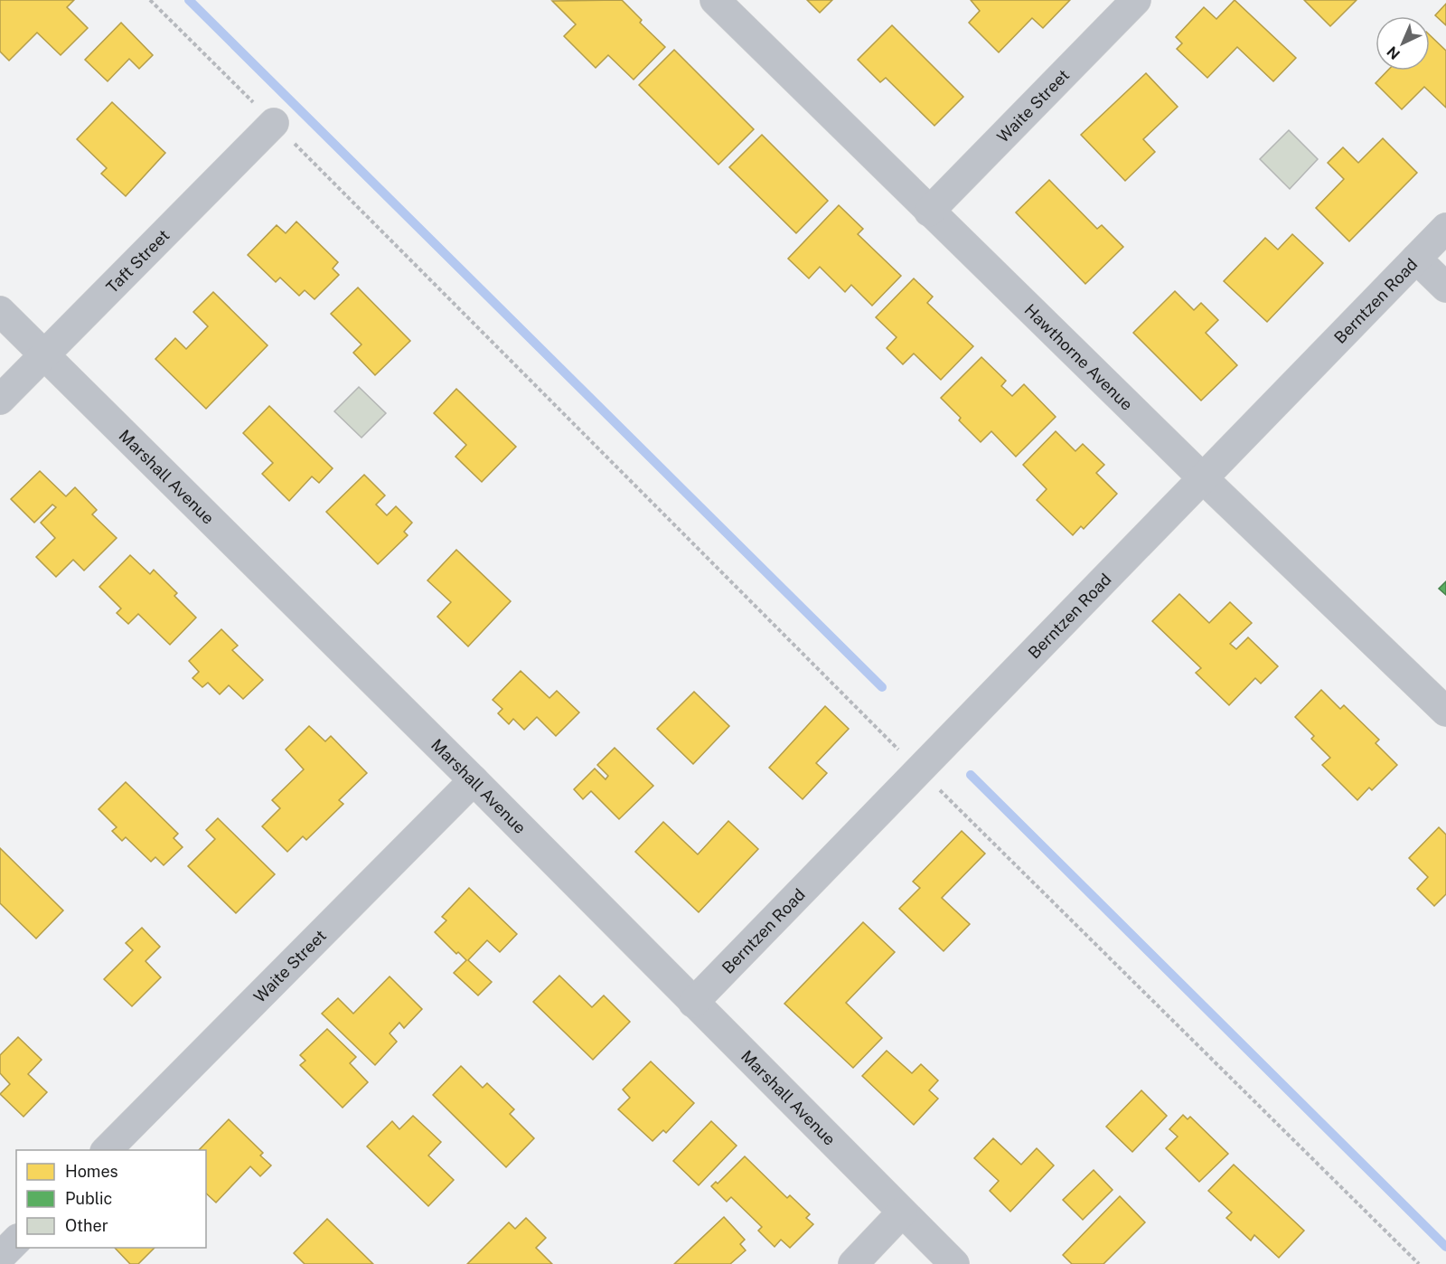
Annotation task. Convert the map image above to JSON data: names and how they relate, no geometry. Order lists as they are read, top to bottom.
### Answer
{
  "streets": {
    "street": [
      "Waite Street",
      "Taft Street",
      "Berntzen Road",
      "Hawthorne Avenue",
      "Marshall Avenue"
    ]
  },
  "crossings": [
    ["Waite Street", "Hawthorne Avenue"],
    ["Waite Street", "Marshall Avenue"],
    ["Taft Street", "Marshall Avenue"],
    ["Berntzen Road", "Hawthorne Avenue"],
    ["Berntzen Road", "Marshall Avenue"]
  ],
  "legend": ["Homes", "Public", "Other"],
  "north": "bottom left"
}
